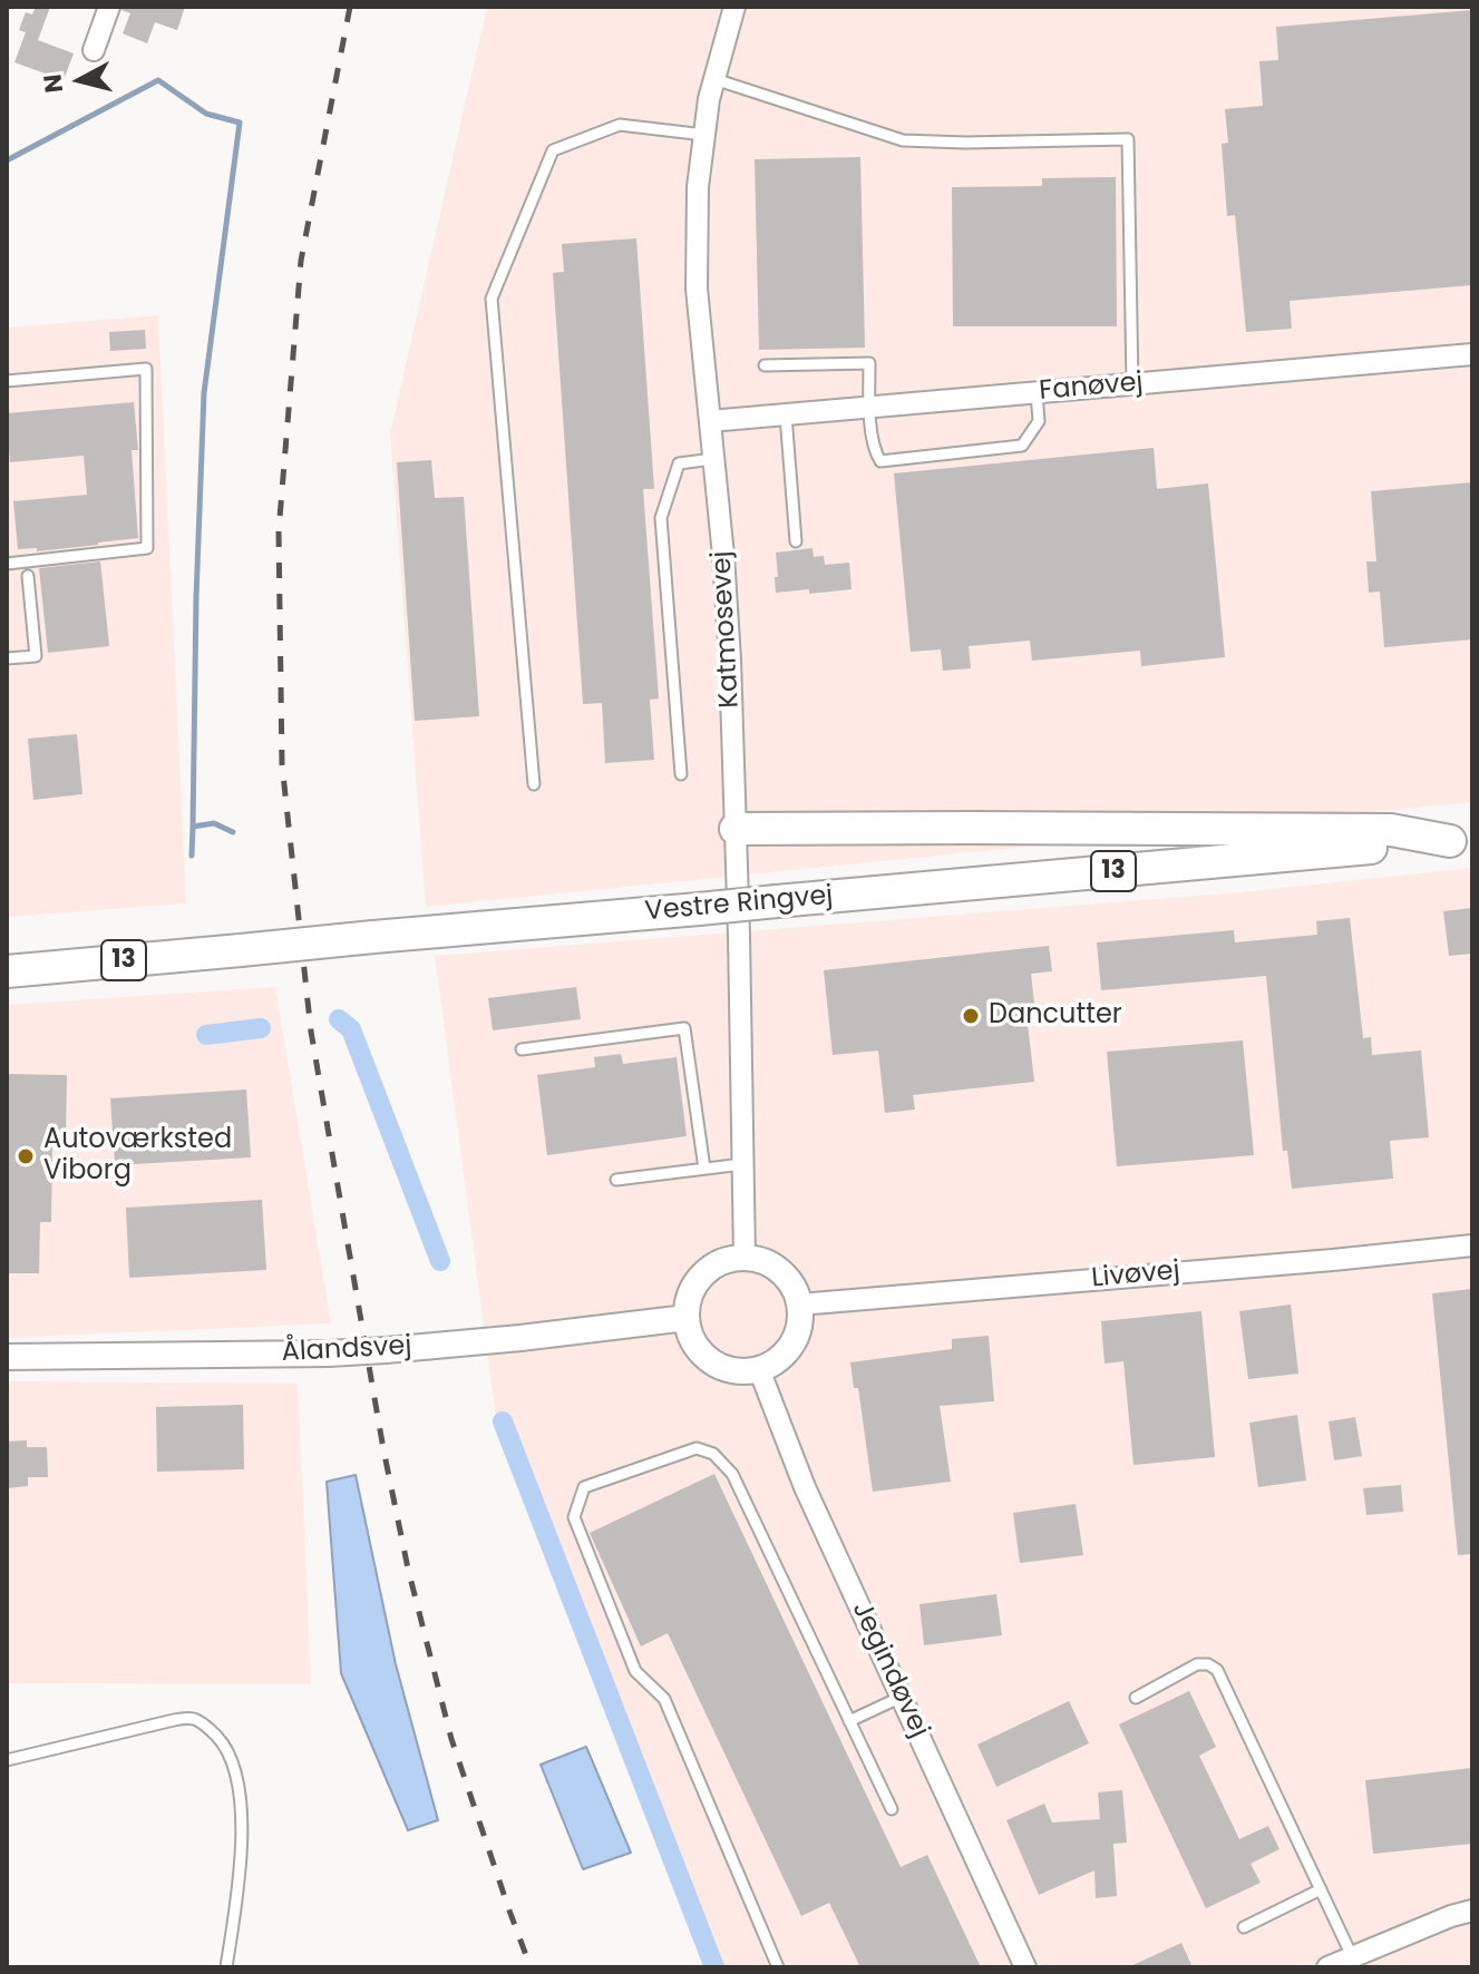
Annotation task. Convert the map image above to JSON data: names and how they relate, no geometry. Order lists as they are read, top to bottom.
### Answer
{
  "streets": {
    "main road": ["13", "Vestre Ringvej"],
    "street": [
      "Fanøvej",
      "Katmosevej",
      "Livøvej",
      "Ålandsvej",
      "Jegindøvej"
    ]
  },
  "crossings": [
    ["Fanøvej", "Katmosevej"],
    ["Katmosevej", "Livøvej"],
    ["Katmosevej", "Ålandsvej"],
    ["Katmosevej", "Jegindøvej"],
    ["Livøvej", "Ålandsvej"],
    ["Livøvej", "Jegindøvej"],
    ["Ålandsvej", "Jegindøvej"]
  ],
  "places": ["Dancutter", "Autoværksted Viborg"],
  "north": "left"
}
